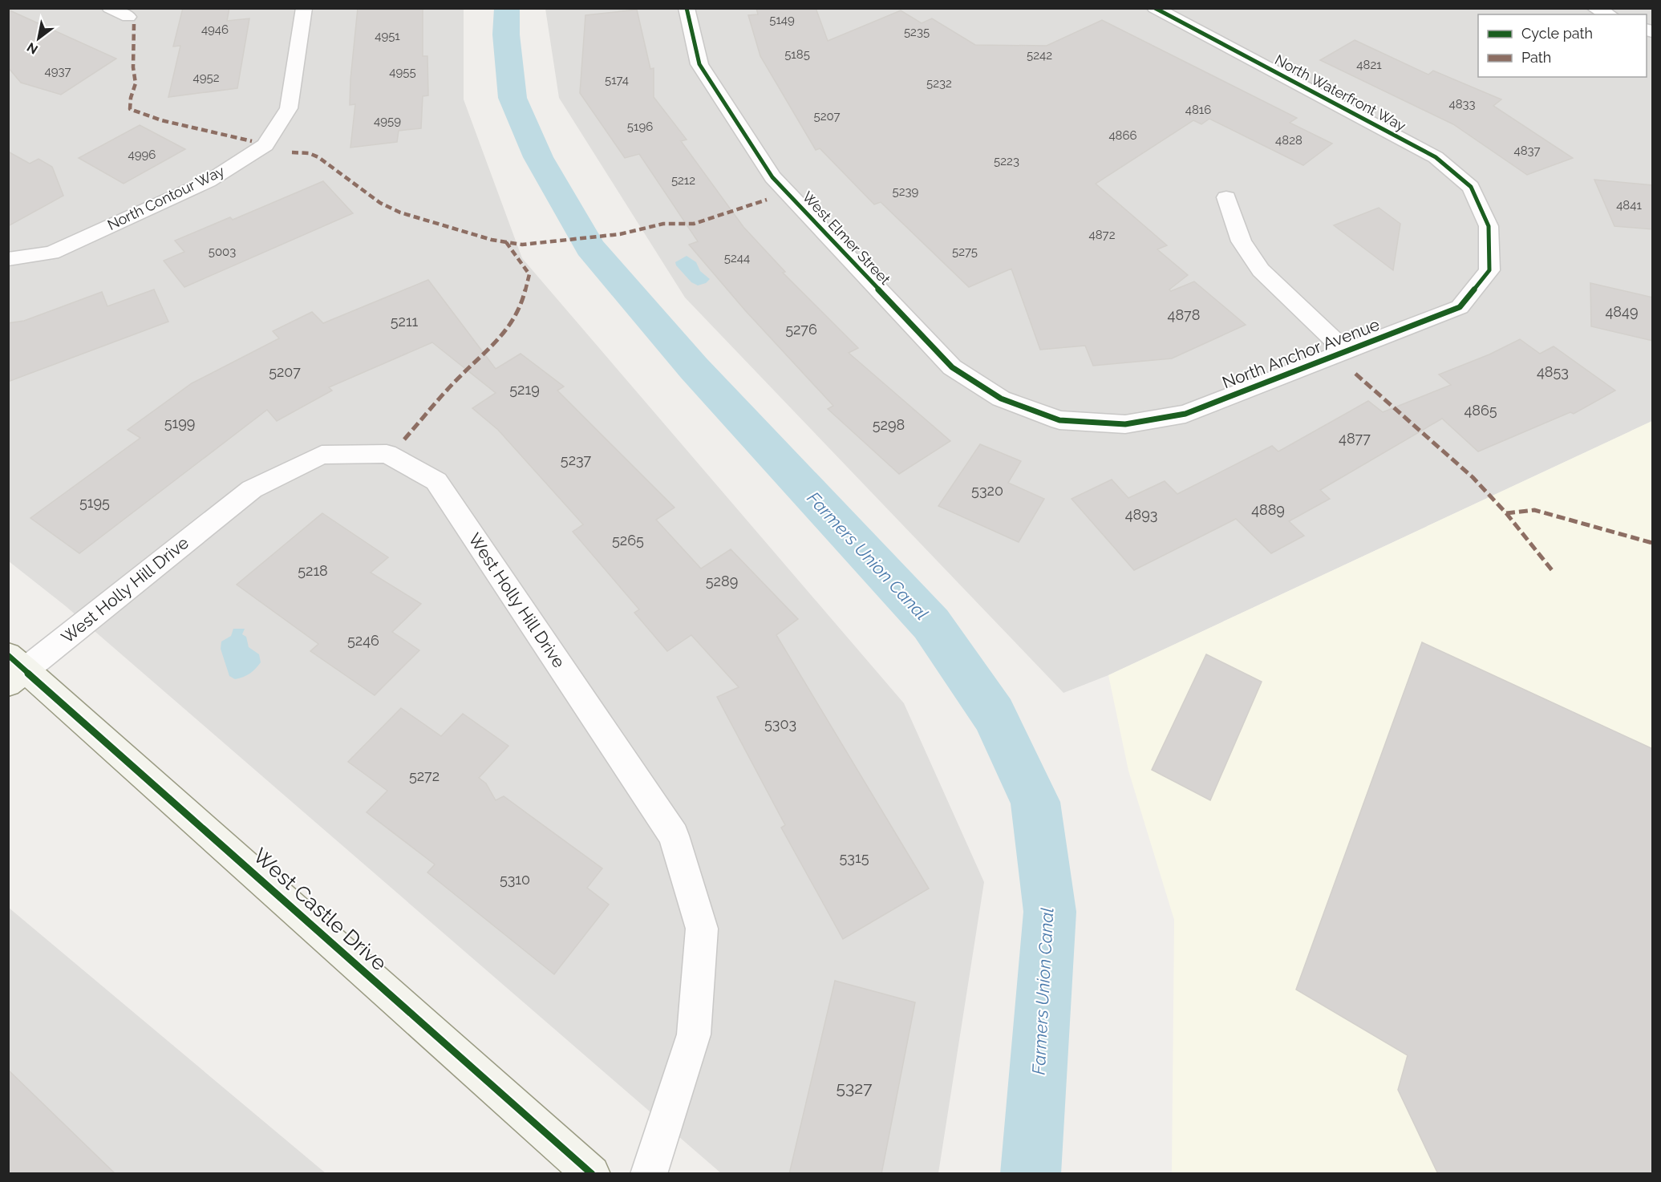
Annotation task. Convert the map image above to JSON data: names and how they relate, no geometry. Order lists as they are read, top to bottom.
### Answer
{
  "streets": {
    "street": [
      "North Waterfront Way",
      "North Contour Way",
      "West Elmer Street",
      "North Anchor Avenue",
      "West Holly Hill Drive",
      "West Castle Drive"
    ]
  },
  "crossings": [
    ["North Waterfront Way", "North Anchor Avenue"],
    ["West Elmer Street", "North Anchor Avenue"],
    ["West Holly Hill Drive", "West Castle Drive"]
  ],
  "water": ["Farmers Union Canal"],
  "house_numbers": [
    "5149",
    "4946",
    "5235",
    "4951",
    "5185",
    "5242",
    "4821",
    "4937",
    "4955",
    "4952",
    "5174",
    "5232",
    "4833",
    "4816",
    "5207",
    "4959",
    "5196",
    "4866",
    "4828",
    "4837",
    "4996",
    "5223",
    "5212",
    "5239",
    "4841",
    "4872",
    "5003",
    "5275",
    "5244",
    "4849",
    "4878",
    "5211",
    "5276",
    "5207",
    "4853",
    "5219",
    "4865",
    "5199",
    "5298",
    "4877",
    "5237",
    "5320",
    "5195",
    "4889",
    "4893",
    "5265",
    "5218",
    "5289",
    "5246",
    "5303",
    "5272",
    "5315",
    "5310",
    "5327"
  ],
  "legend": ["Cycle path", "Path"],
  "north": "bottom left"
}
